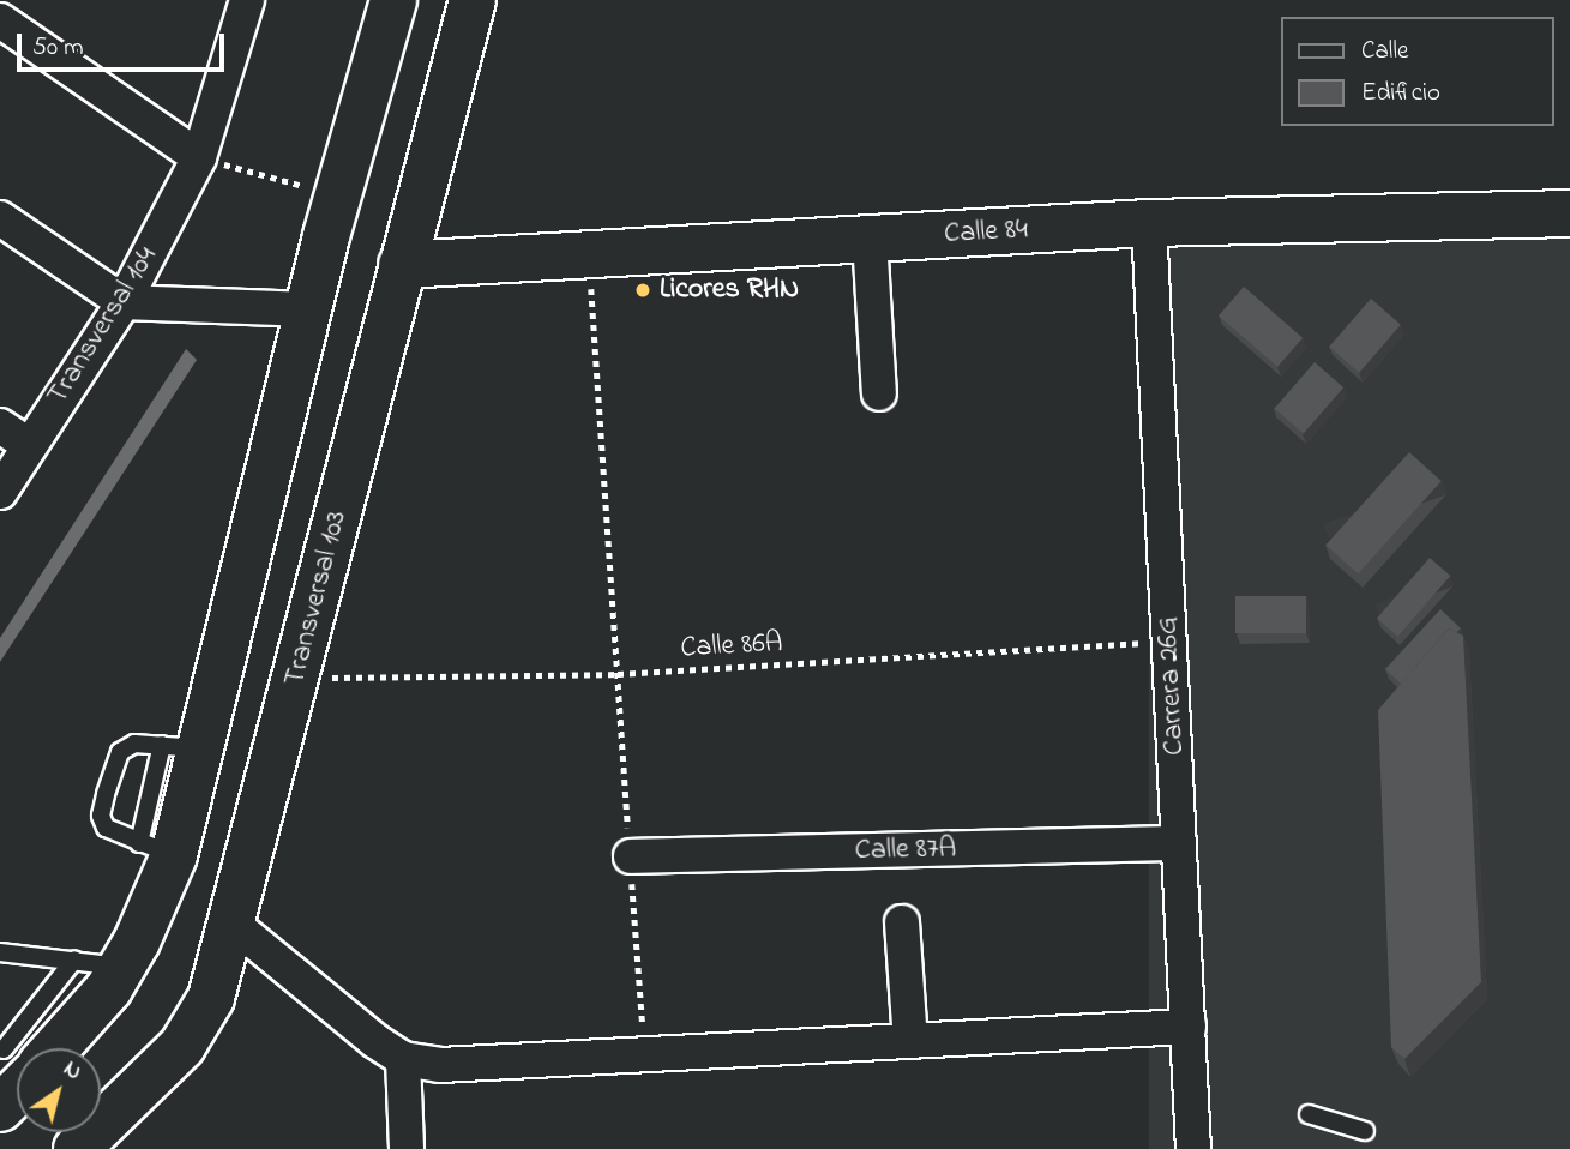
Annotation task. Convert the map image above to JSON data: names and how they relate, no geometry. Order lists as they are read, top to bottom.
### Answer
{
  "streets": {
    "street": [
      "Calle 84",
      "Transversal 104",
      "Transversal 103",
      "Carrera 26G",
      "Calle 87A"
    ],
    "path": ["Calle 86A"]
  },
  "crossings": [
    ["Calle 84", "Transversal 103"],
    ["Calle 84", "Carrera 26G"],
    ["Transversal 103", "Calle 86A"],
    ["Calle 86A", "Carrera 26G"],
    ["Carrera 26G", "Calle 87A"]
  ],
  "places": ["Licores RHN"],
  "legend": ["Calle", "Edificio"],
  "scale_bar": "50 m",
  "north": "top right"
}
